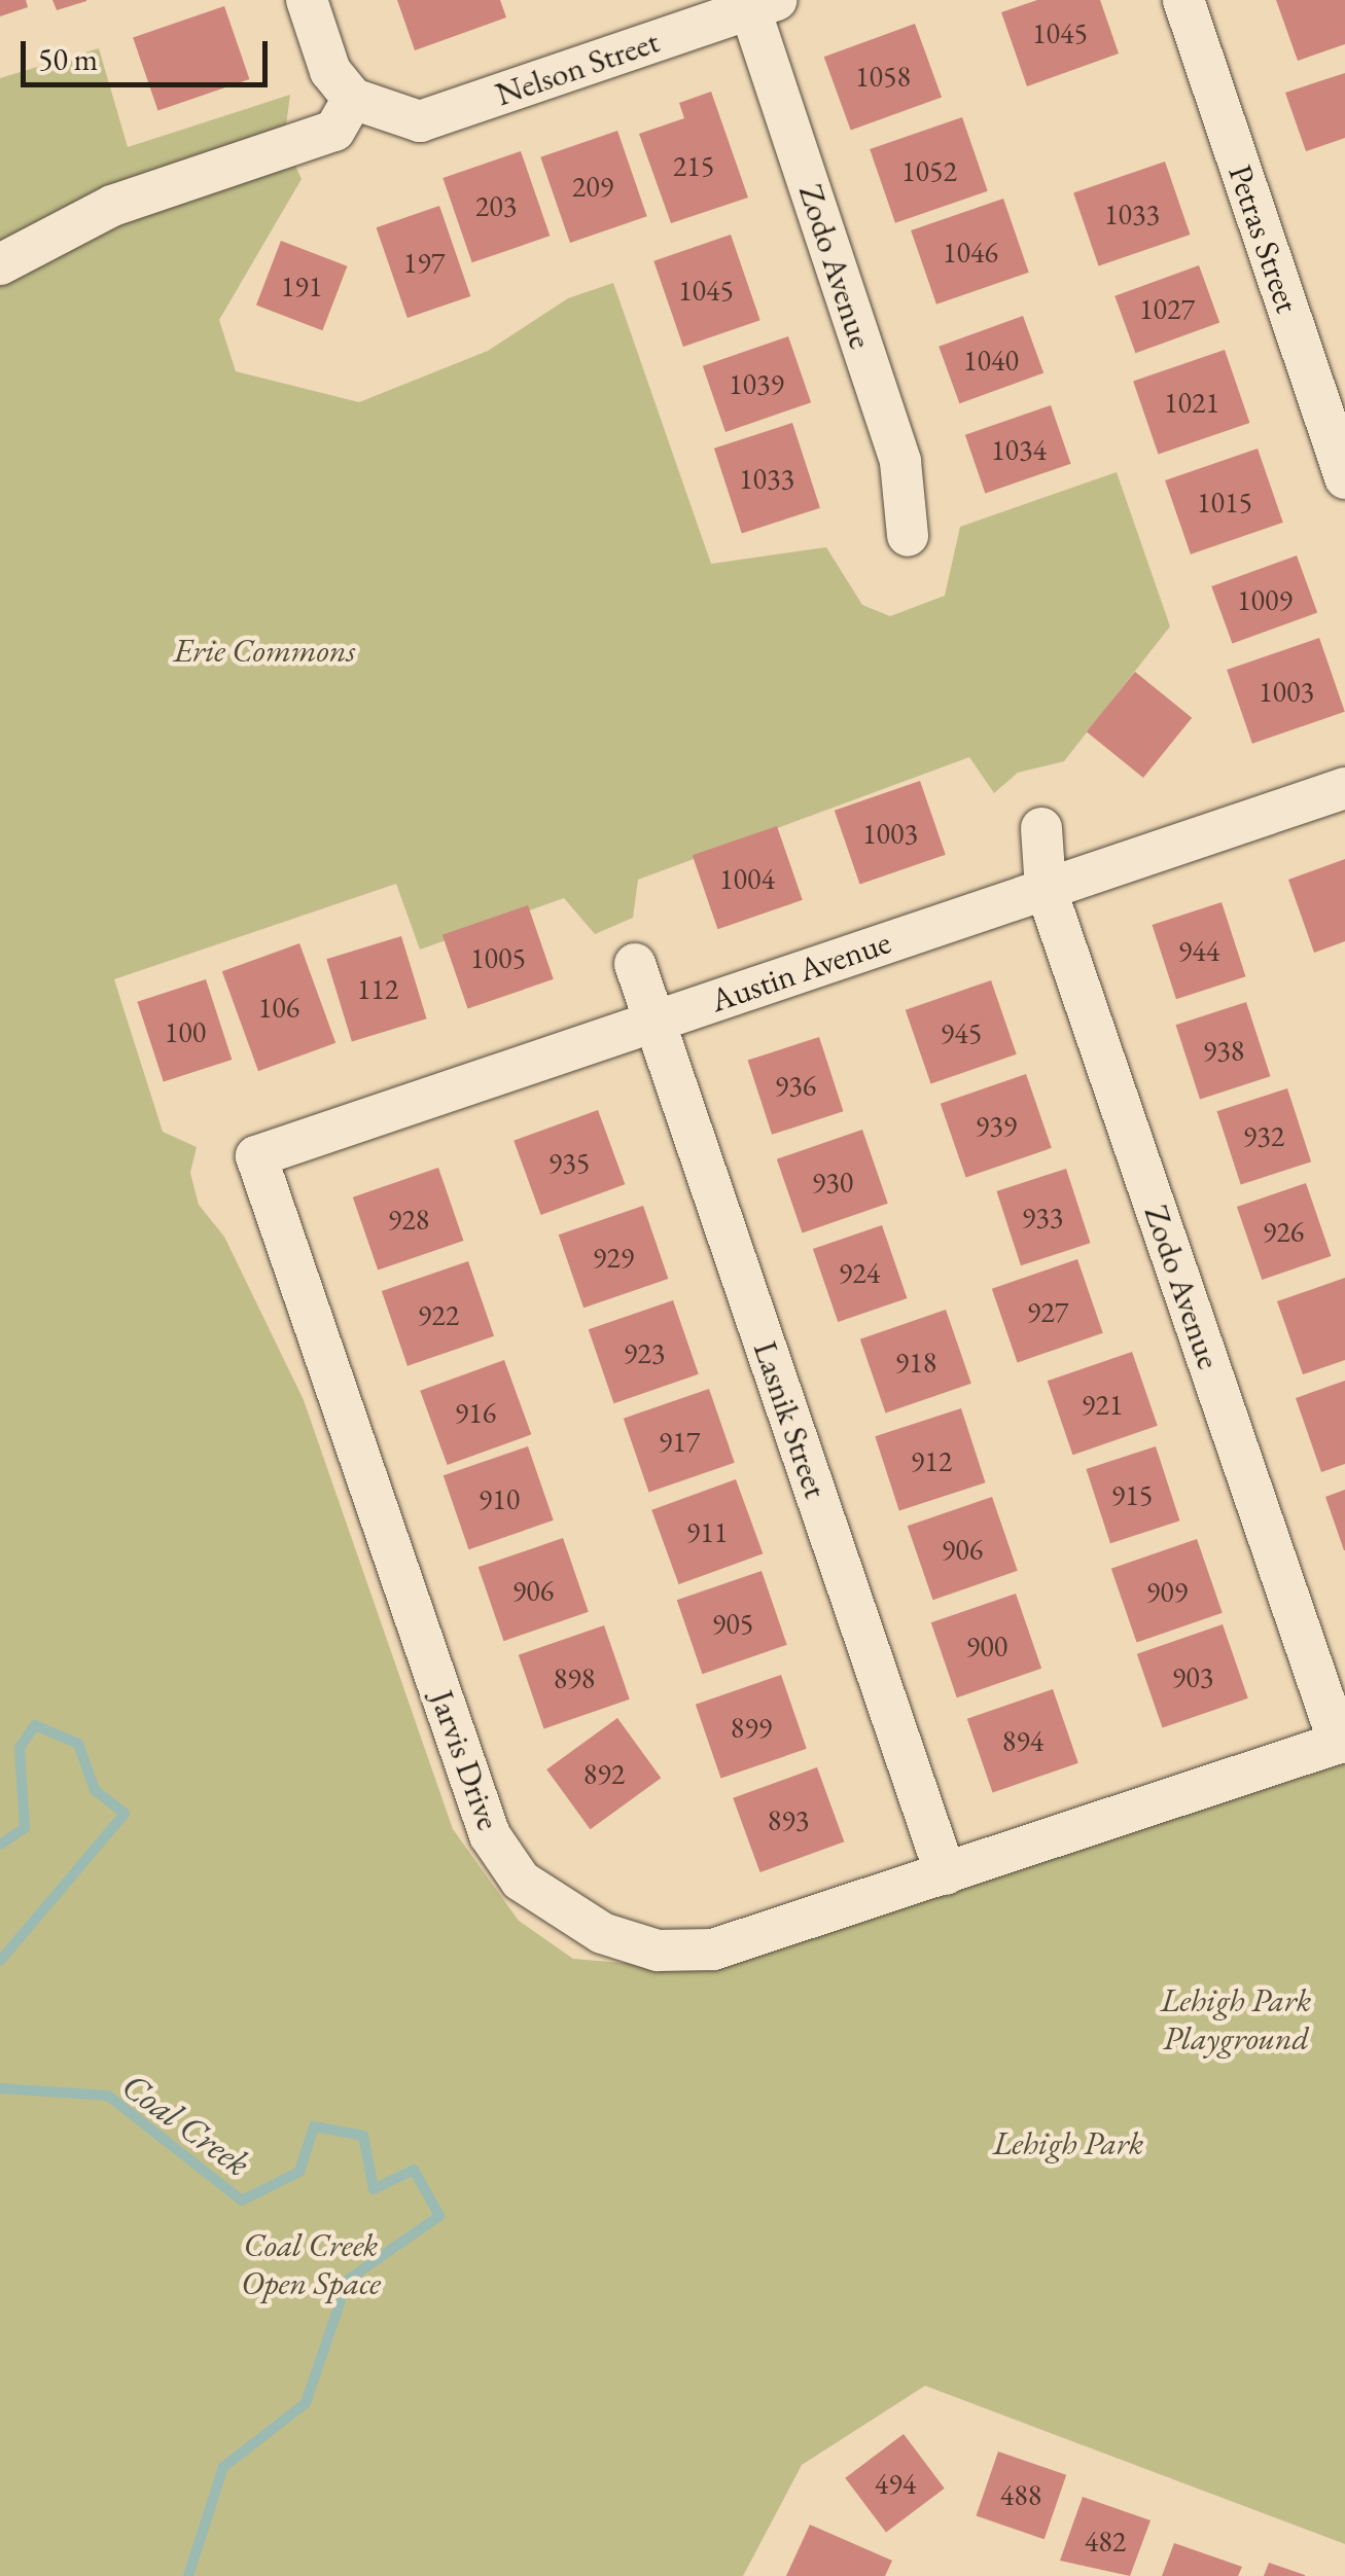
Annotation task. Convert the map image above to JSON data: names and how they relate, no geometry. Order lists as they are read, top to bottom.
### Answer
{
  "streets": {
    "street": [
      "Nelson Street",
      "Petras Street",
      "Zodo Avenue",
      "Austin Avenue",
      "Lasnik Street",
      "Jarvis Drive"
    ]
  },
  "crossings": [
    ["Nelson Street", "Zodo Avenue"],
    ["Zodo Avenue", "Austin Avenue"],
    ["Zodo Avenue", "Jarvis Drive"],
    ["Austin Avenue", "Lasnik Street"],
    ["Austin Avenue", "Jarvis Drive"],
    ["Lasnik Street", "Jarvis Drive"]
  ],
  "water": ["Coal Creek"],
  "parks": [
    "Erie Commons",
    "Lehigh Park Playground",
    "Lehigh Park",
    "Coal Creek Open Space"
  ],
  "house_numbers": [
    "1045",
    "1058",
    "215",
    "1052",
    "209",
    "203",
    "1033",
    "1046",
    "197",
    "191",
    "1045",
    "1027",
    "1040",
    "1039",
    "1021",
    "1034",
    "1033",
    "1015",
    "1009",
    "1003",
    "1003",
    "1004",
    "944",
    "1005",
    "112",
    "106",
    "100",
    "945",
    "938",
    "936",
    "939",
    "932",
    "935",
    "930",
    "933",
    "928",
    "926",
    "929",
    "924",
    "927",
    "922",
    "923",
    "918",
    "921",
    "916",
    "917",
    "912",
    "915",
    "910",
    "911",
    "906",
    "906",
    "909",
    "905",
    "900",
    "903",
    "898",
    "899",
    "894",
    "892",
    "893",
    "494",
    "488",
    "482"
  ],
  "scale_bar": "50 m"
}
